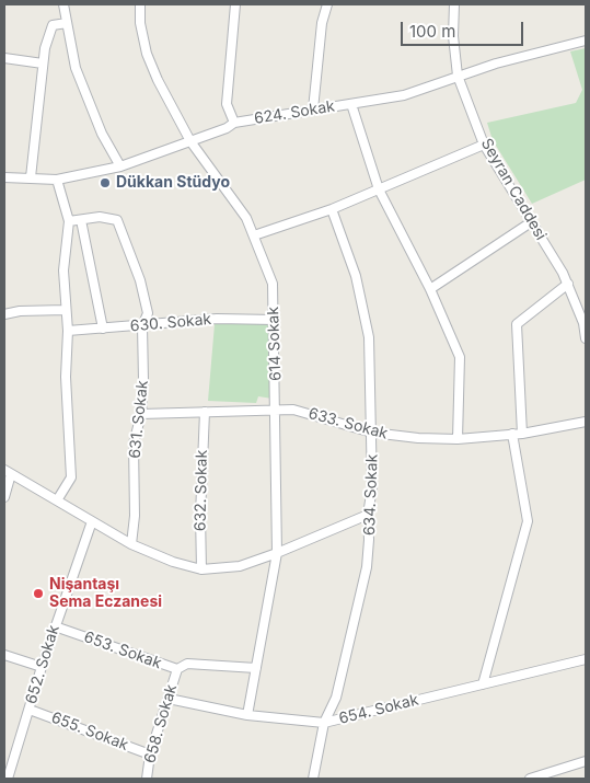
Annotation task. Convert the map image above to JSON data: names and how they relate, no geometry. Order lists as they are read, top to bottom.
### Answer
{
  "streets": {
    "street": [
      "624. Sokak",
      "Seyran Caddesi",
      "630. Sokak",
      "614 Sokak",
      "631. Sokak",
      "633. Sokak",
      "632. Sokak",
      "634. Sokak",
      "653. Sokak",
      "652. Sokak",
      "654. Sokak",
      "658. Sokak",
      "655. Sokak"
    ]
  },
  "crossings": [
    ["624. Sokak", "Seyran Caddesi"],
    ["624. Sokak", "614 Sokak"],
    ["630. Sokak", "614 Sokak"],
    ["630. Sokak", "631. Sokak"],
    ["614 Sokak", "633. Sokak"],
    ["614 Sokak", "653. Sokak"],
    ["614 Sokak", "654. Sokak"],
    ["631. Sokak", "633. Sokak"],
    ["633. Sokak", "632. Sokak"],
    ["633. Sokak", "634. Sokak"],
    ["634. Sokak", "654. Sokak"],
    ["653. Sokak", "652. Sokak"],
    ["653. Sokak", "658. Sokak"],
    ["652. Sokak", "655. Sokak"],
    ["654. Sokak", "658. Sokak"],
    ["658. Sokak", "655. Sokak"]
  ],
  "places": ["Dükkan Stüdyo", "Nişantaşı Sema Eczanesi"],
  "scale_bar": "100 m"
}
